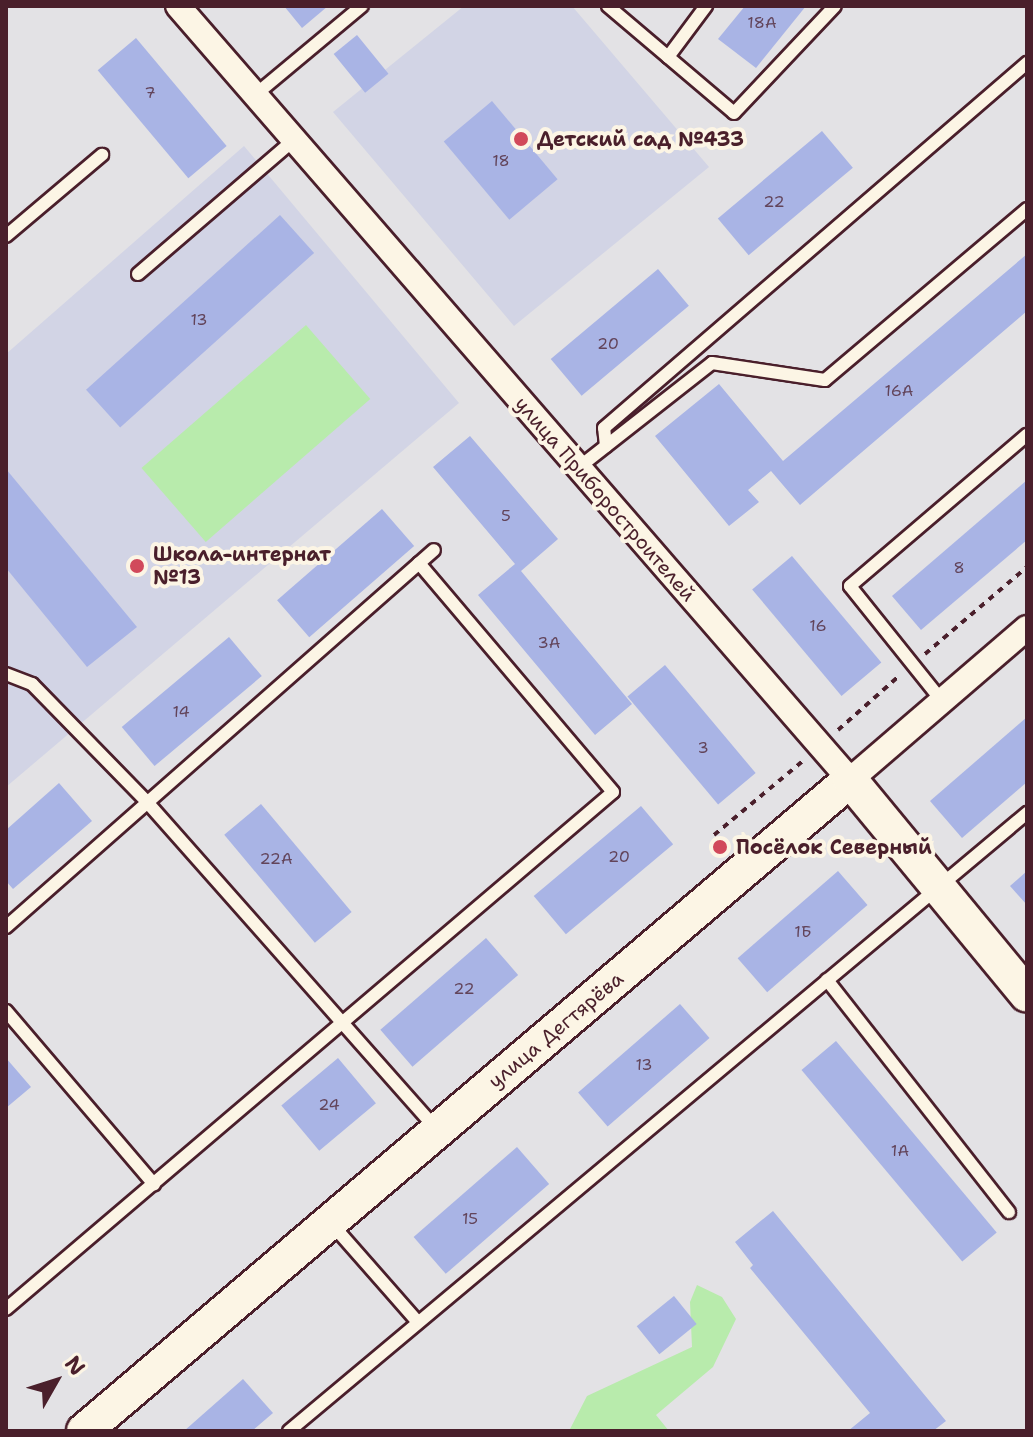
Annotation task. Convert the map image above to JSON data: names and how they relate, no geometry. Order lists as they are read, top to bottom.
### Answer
{
  "streets": {
    "street": ["улица Приборостроителей", "улица Дегтярёва"]
  },
  "crossings": [
    ["улица Приборостроителей", "улица Дегтярёва"]
  ],
  "places": ["Детский сад №433", "Школа-интернат №13", "Посёлок Северный"],
  "house_numbers": [
    "18А",
    "7",
    "18",
    "22",
    "13",
    "20",
    "16А",
    "5",
    "8",
    "16",
    "3А",
    "14",
    "3",
    "20",
    "22А",
    "1Б",
    "22",
    "13",
    "24",
    "1А",
    "15"
  ],
  "north": "top right"
}
